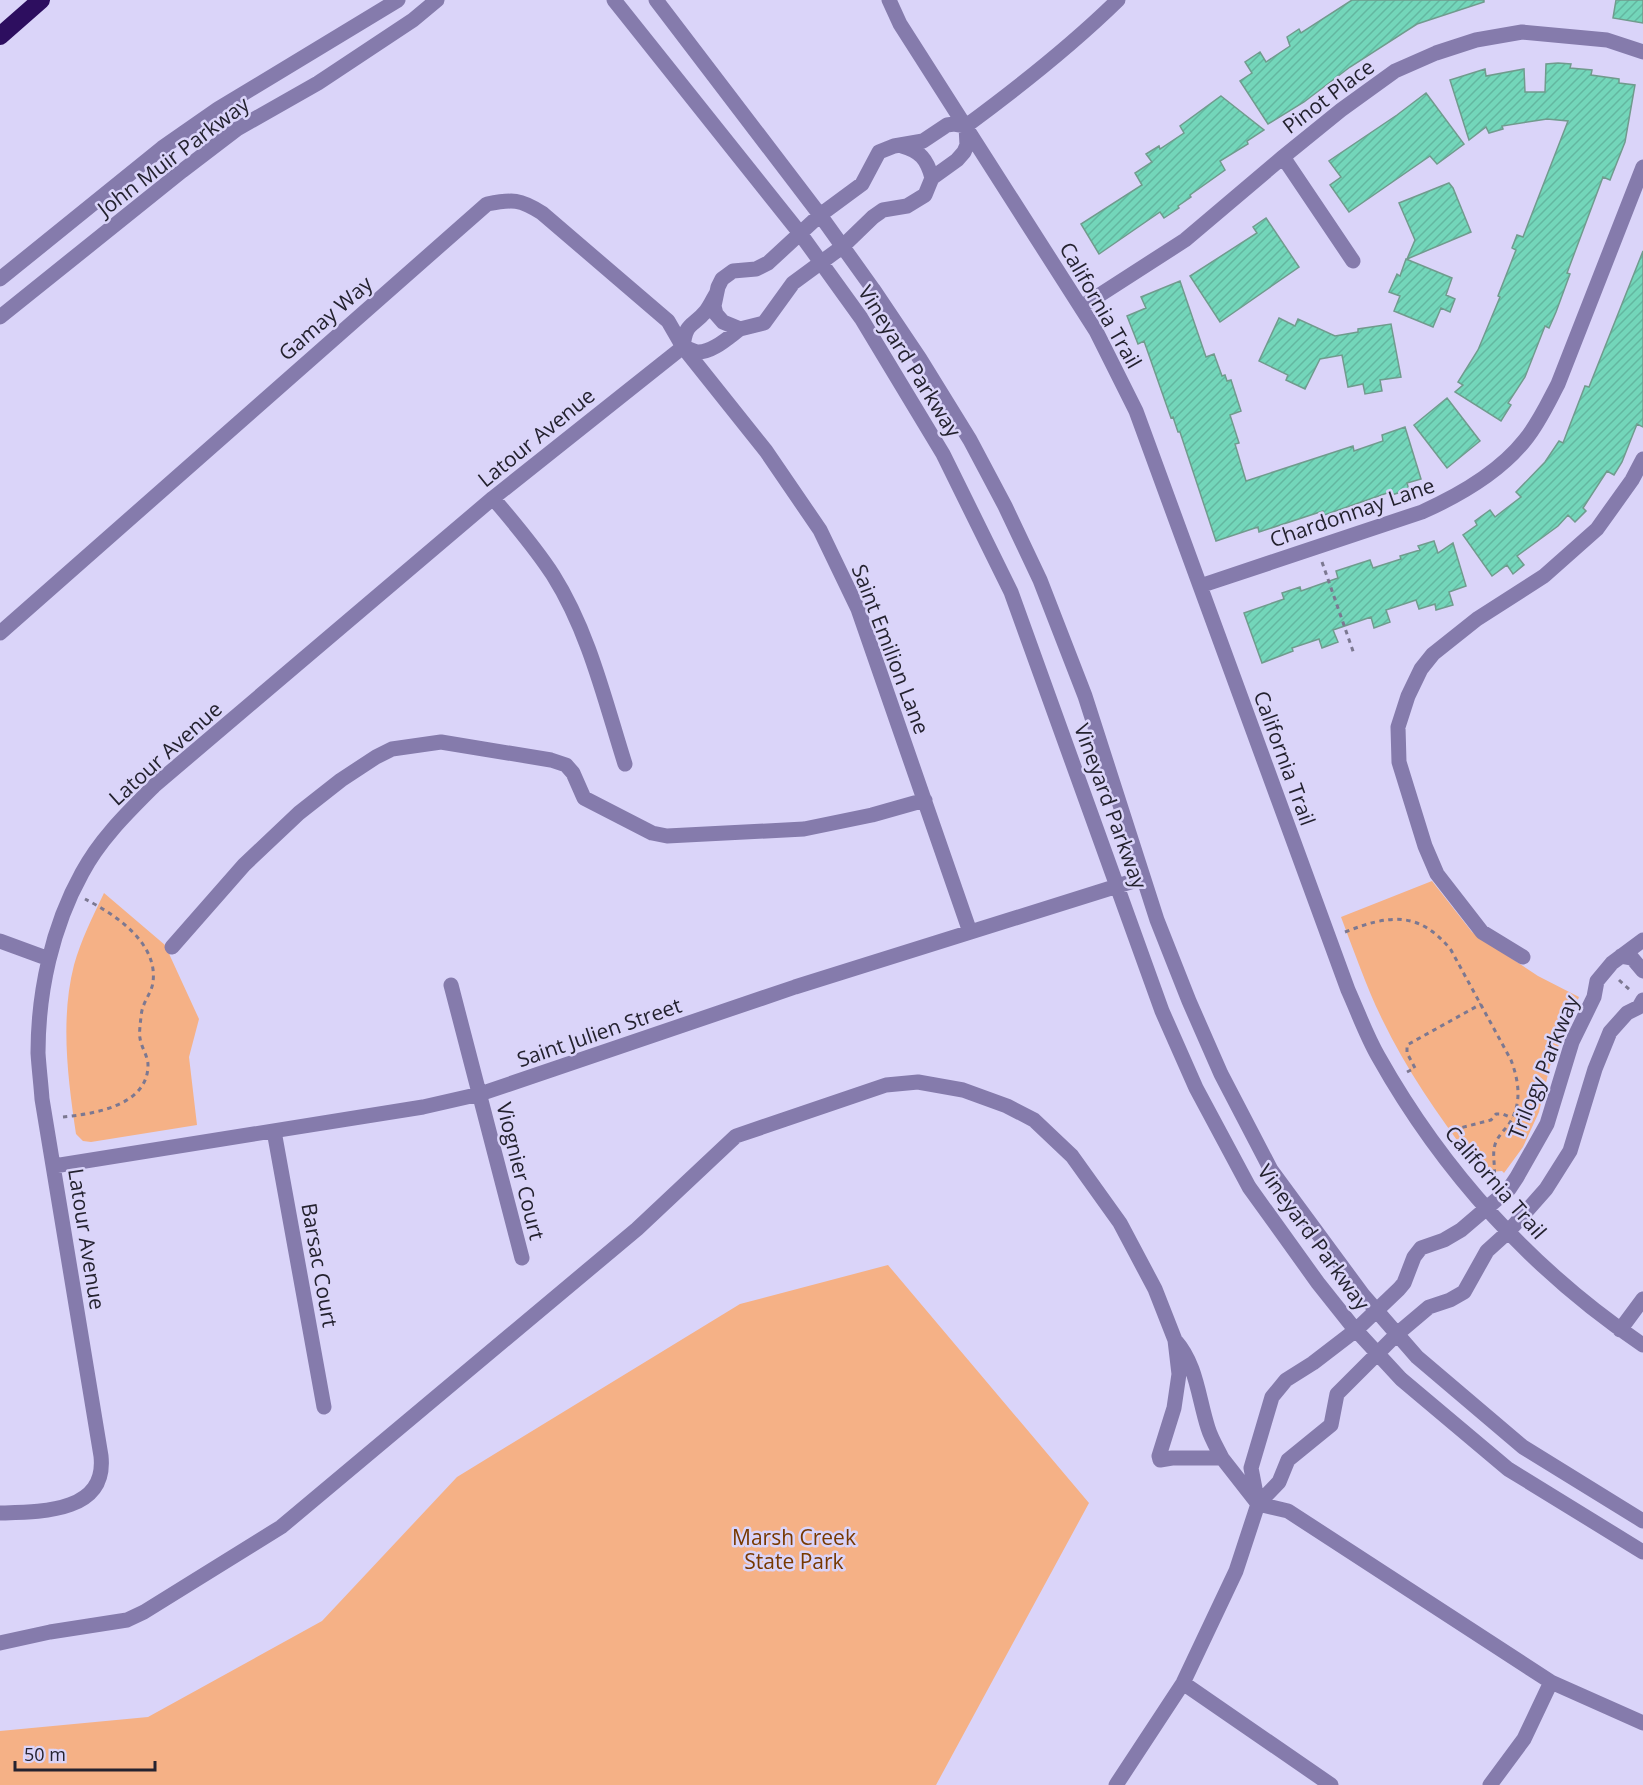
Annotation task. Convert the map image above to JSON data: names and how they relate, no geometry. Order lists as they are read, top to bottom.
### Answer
{
  "streets": {
    "street": [
      "Pinot Place",
      "John Muir Parkway",
      "California Trail",
      "Gamay Way",
      "Vineyard Parkway",
      "Latour Avenue",
      "Chardonnay Lane",
      "Saint Emilion Lane",
      "Saint Julien Street",
      "Trilogy Parkway",
      "Viognier Court",
      "Barsac Court"
    ]
  },
  "crossings": [
    ["Pinot Place", "California Trail"],
    ["California Trail", "Latour Avenue"],
    ["California Trail", "Chardonnay Lane"],
    ["California Trail", "Trilogy Parkway"],
    ["Gamay Way", "Latour Avenue"],
    ["Gamay Way", "Saint Emilion Lane"],
    ["Vineyard Parkway", "Latour Avenue"],
    ["Vineyard Parkway", "Saint Julien Street"],
    ["Vineyard Parkway", "Trilogy Parkway"],
    ["Latour Avenue", "Saint Emilion Lane"],
    ["Latour Avenue", "Saint Julien Street"],
    ["Saint Emilion Lane", "Saint Julien Street"],
    ["Saint Julien Street", "Viognier Court"],
    ["Saint Julien Street", "Barsac Court"]
  ],
  "parks": ["Marsh Creek State Park"],
  "scale_bar": "50 m"
}
